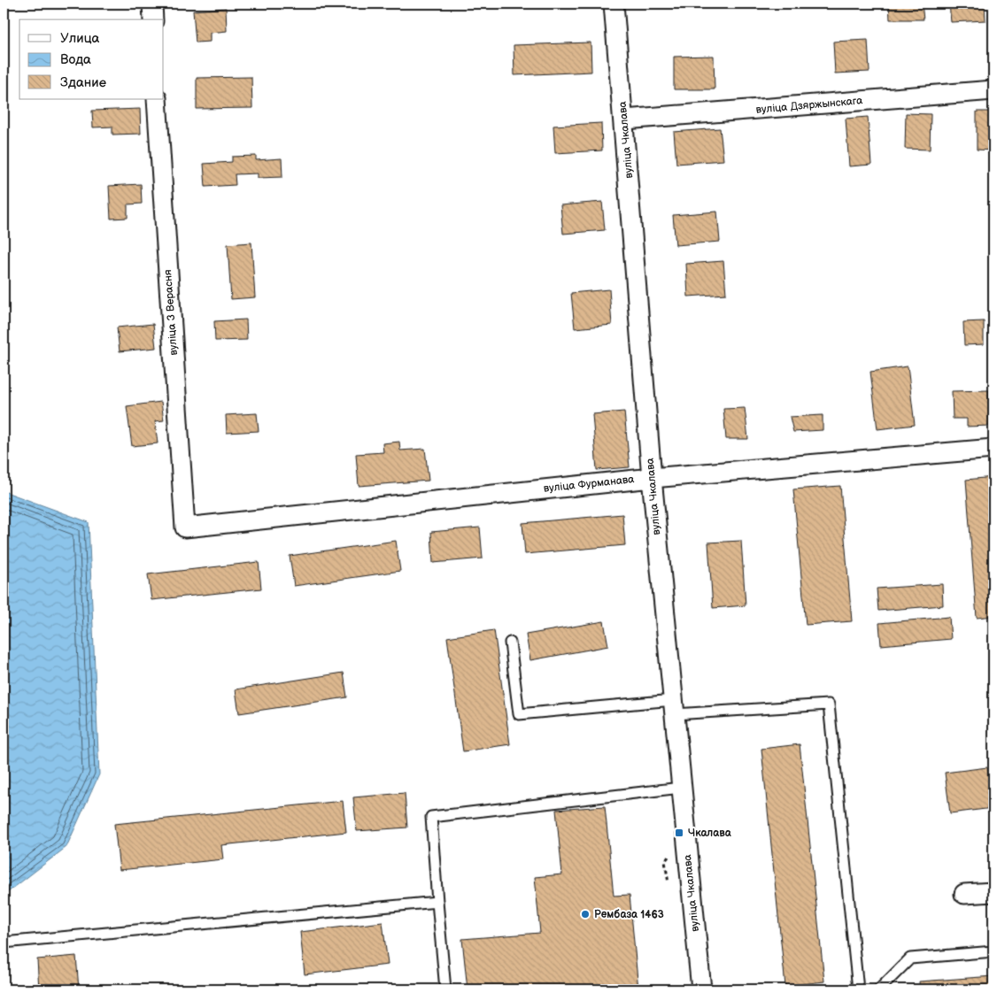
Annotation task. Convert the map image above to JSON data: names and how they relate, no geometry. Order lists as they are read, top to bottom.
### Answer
{
  "streets": {
    "street": [
      "вуліца Дзяржынскага",
      "вуліца Чкалава",
      "вуліца 3 Верасня",
      "вуліца Фурманава"
    ]
  },
  "crossings": [
    ["вуліца Дзяржынскага", "вуліца Чкалава"],
    ["вуліца Чкалава", "вуліца Фурманава"],
    ["вуліца 3 Верасня", "вуліца Фурманава"]
  ],
  "places": {
    "transit": ["Чкалава"],
    "other": ["Рембаза 1463"]
  },
  "legend": ["Улица", "Вода", "Здание"]
}
